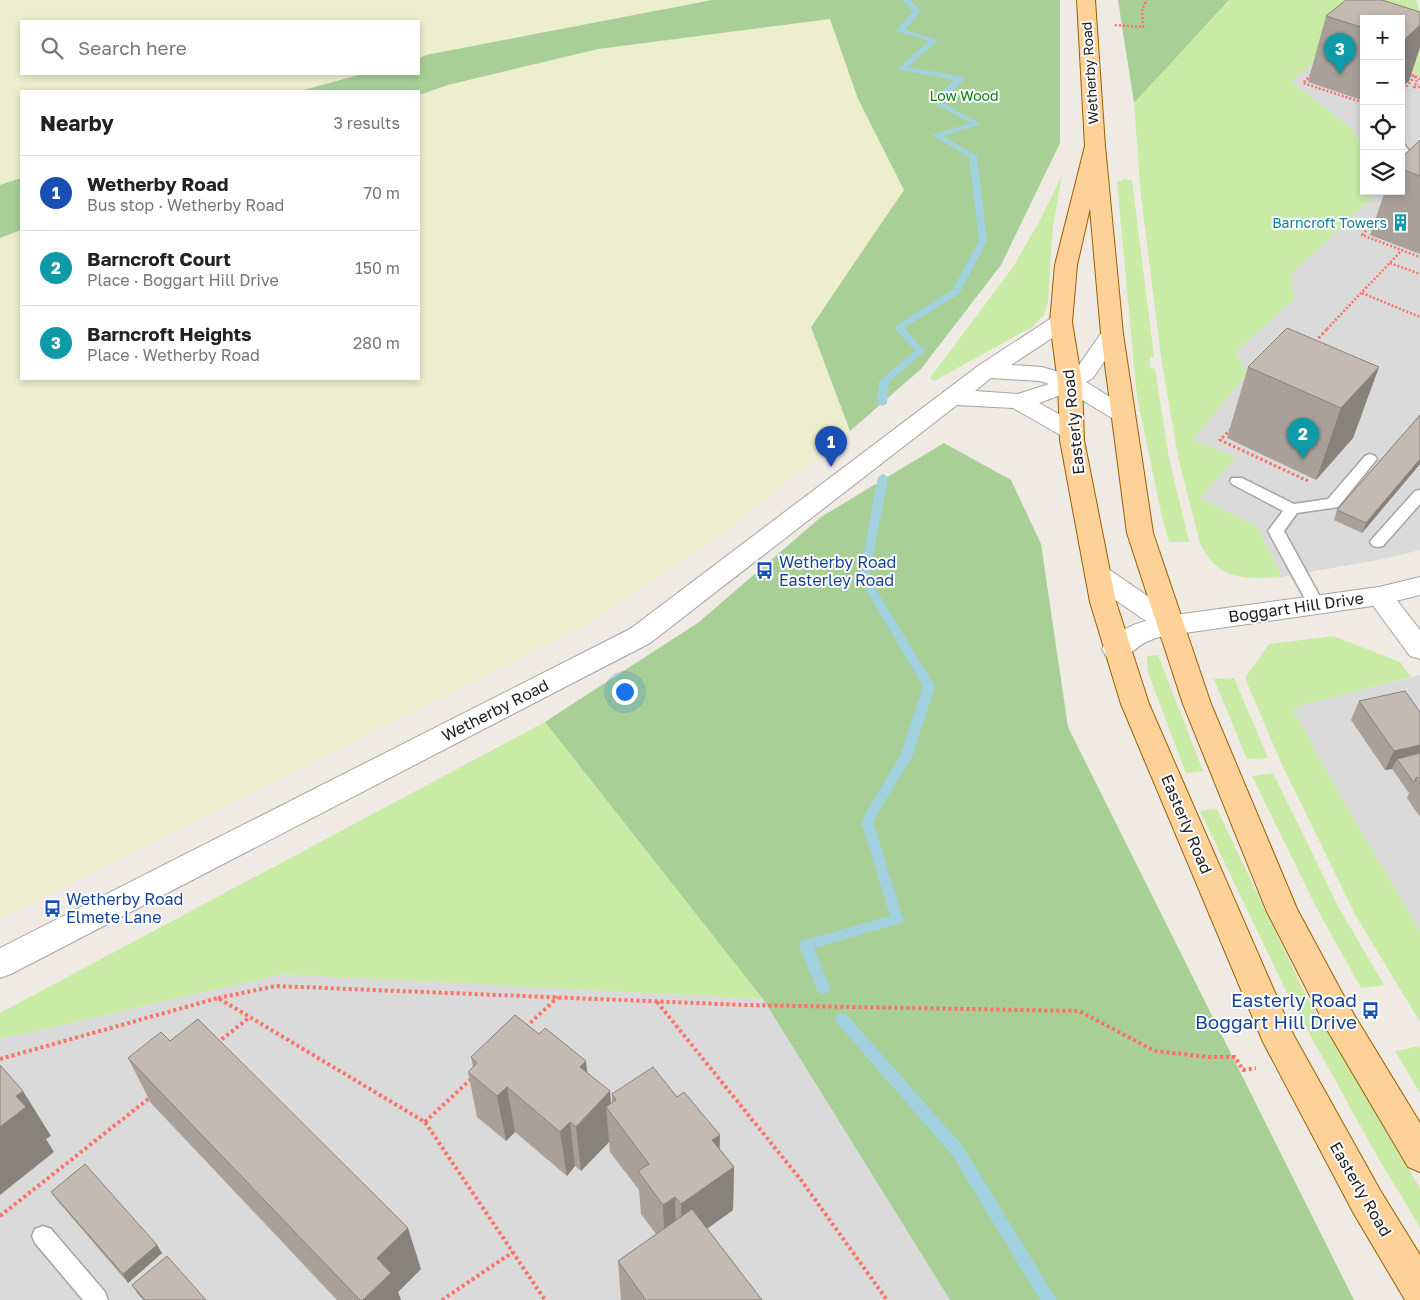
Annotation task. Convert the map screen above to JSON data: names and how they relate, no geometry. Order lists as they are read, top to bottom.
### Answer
{
  "streets": {
    "main road": ["Wetherby Road", "Easterly Road"],
    "street": ["Boggart Hill Drive"]
  },
  "crossings": [
    ["Wetherby Road", "Easterly Road"],
    ["Easterly Road", "Boggart Hill Drive"]
  ],
  "parks": ["Low Wood"],
  "places": {
    "building": ["Barncroft Towers"],
    "bus stop": ["Wetherby Road Easterley Road", "Wetherby Road Elmete Lane", "Easterly Road Boggart Hill Drive"]
  },
  "page": {
    "map_buttons": ["+", "−"],
    "search": "Search here",
    "pins": ["3", "2", "1"],
    "heading": ["Nearby", "3 results"],
    "list": [
      {
        "mark": "1",
        "name": "Wetherby Road",
        "note": "Bus stop · Wetherby Road",
        "value": "70 m"
      },
      {
        "mark": "2",
        "name": "Barncroft Court",
        "note": "Place · Boggart Hill Drive",
        "value": "150 m"
      },
      {
        "mark": "3",
        "name": "Barncroft Heights",
        "note": "Place · Wetherby Road",
        "value": "280 m"
      }
    ]
  }
}
